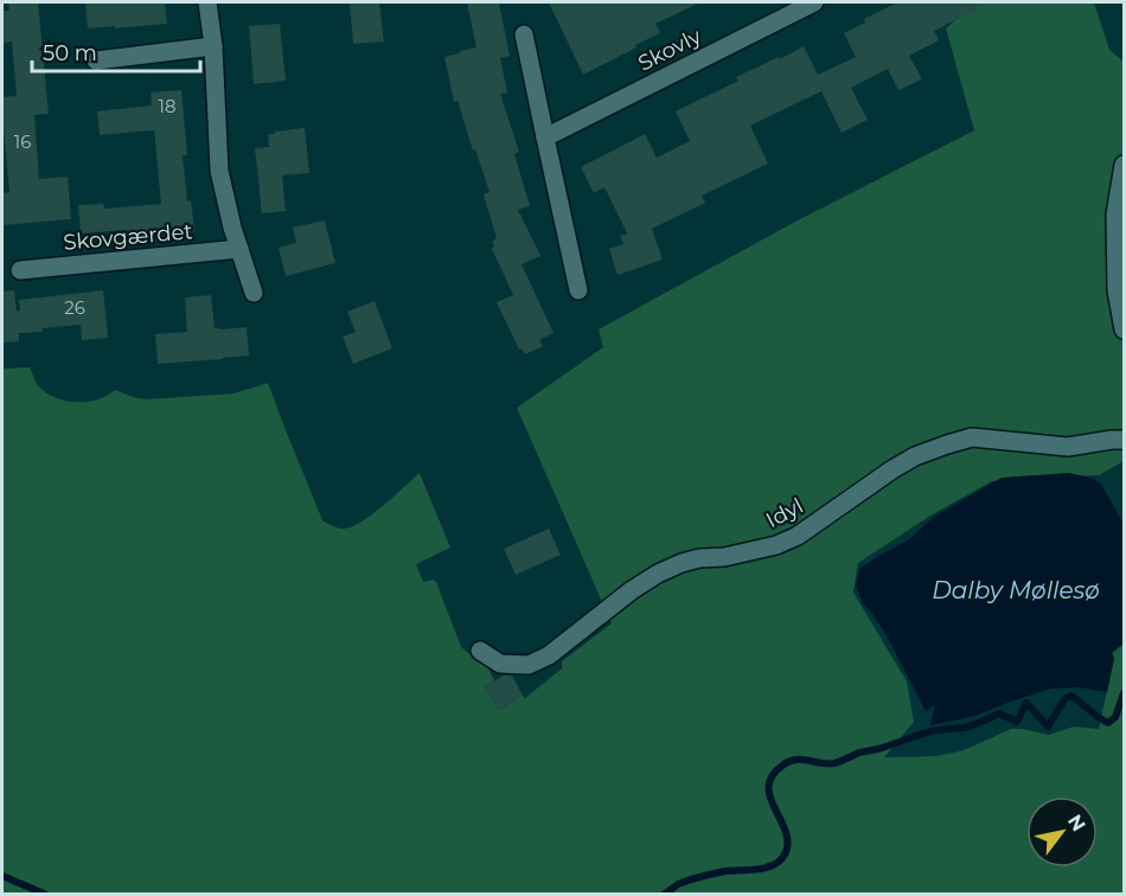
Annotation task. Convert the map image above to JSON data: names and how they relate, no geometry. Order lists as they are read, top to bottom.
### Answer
{
  "streets": {
    "street": ["Skovly", "Skovgærdet", "Idyl"]
  },
  "water": ["Dalby Møllesø"],
  "house_numbers": ["18", "16", "26"],
  "scale_bar": "50 m",
  "north": "top right"
}
